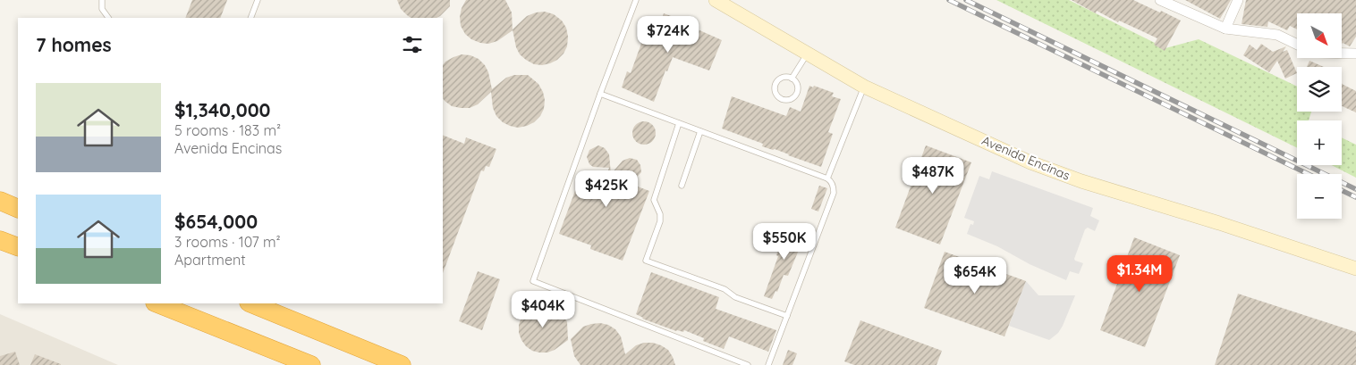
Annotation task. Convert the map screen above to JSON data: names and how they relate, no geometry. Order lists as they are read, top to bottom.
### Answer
{
  "streets": {
    "street": ["Avenida Encinas"]
  },
  "north": "bottom right",
  "page": {
    "map_buttons": ["+", "−"],
    "price": [
      "$724K",
      "$487K",
      "$425K",
      "$550K",
      "$1.34M",
      "$654K",
      "$404K"
    ],
    "heading": "7 homes",
    "list": [
      {
        "name": "$1,340,000",
        "note": "5 rooms · 183 m² · Avenida Encinas"
      },
      {
        "name": "$654,000",
        "note": "3 rooms · 107 m² · Apartment"
      }
    ]
  }
}
